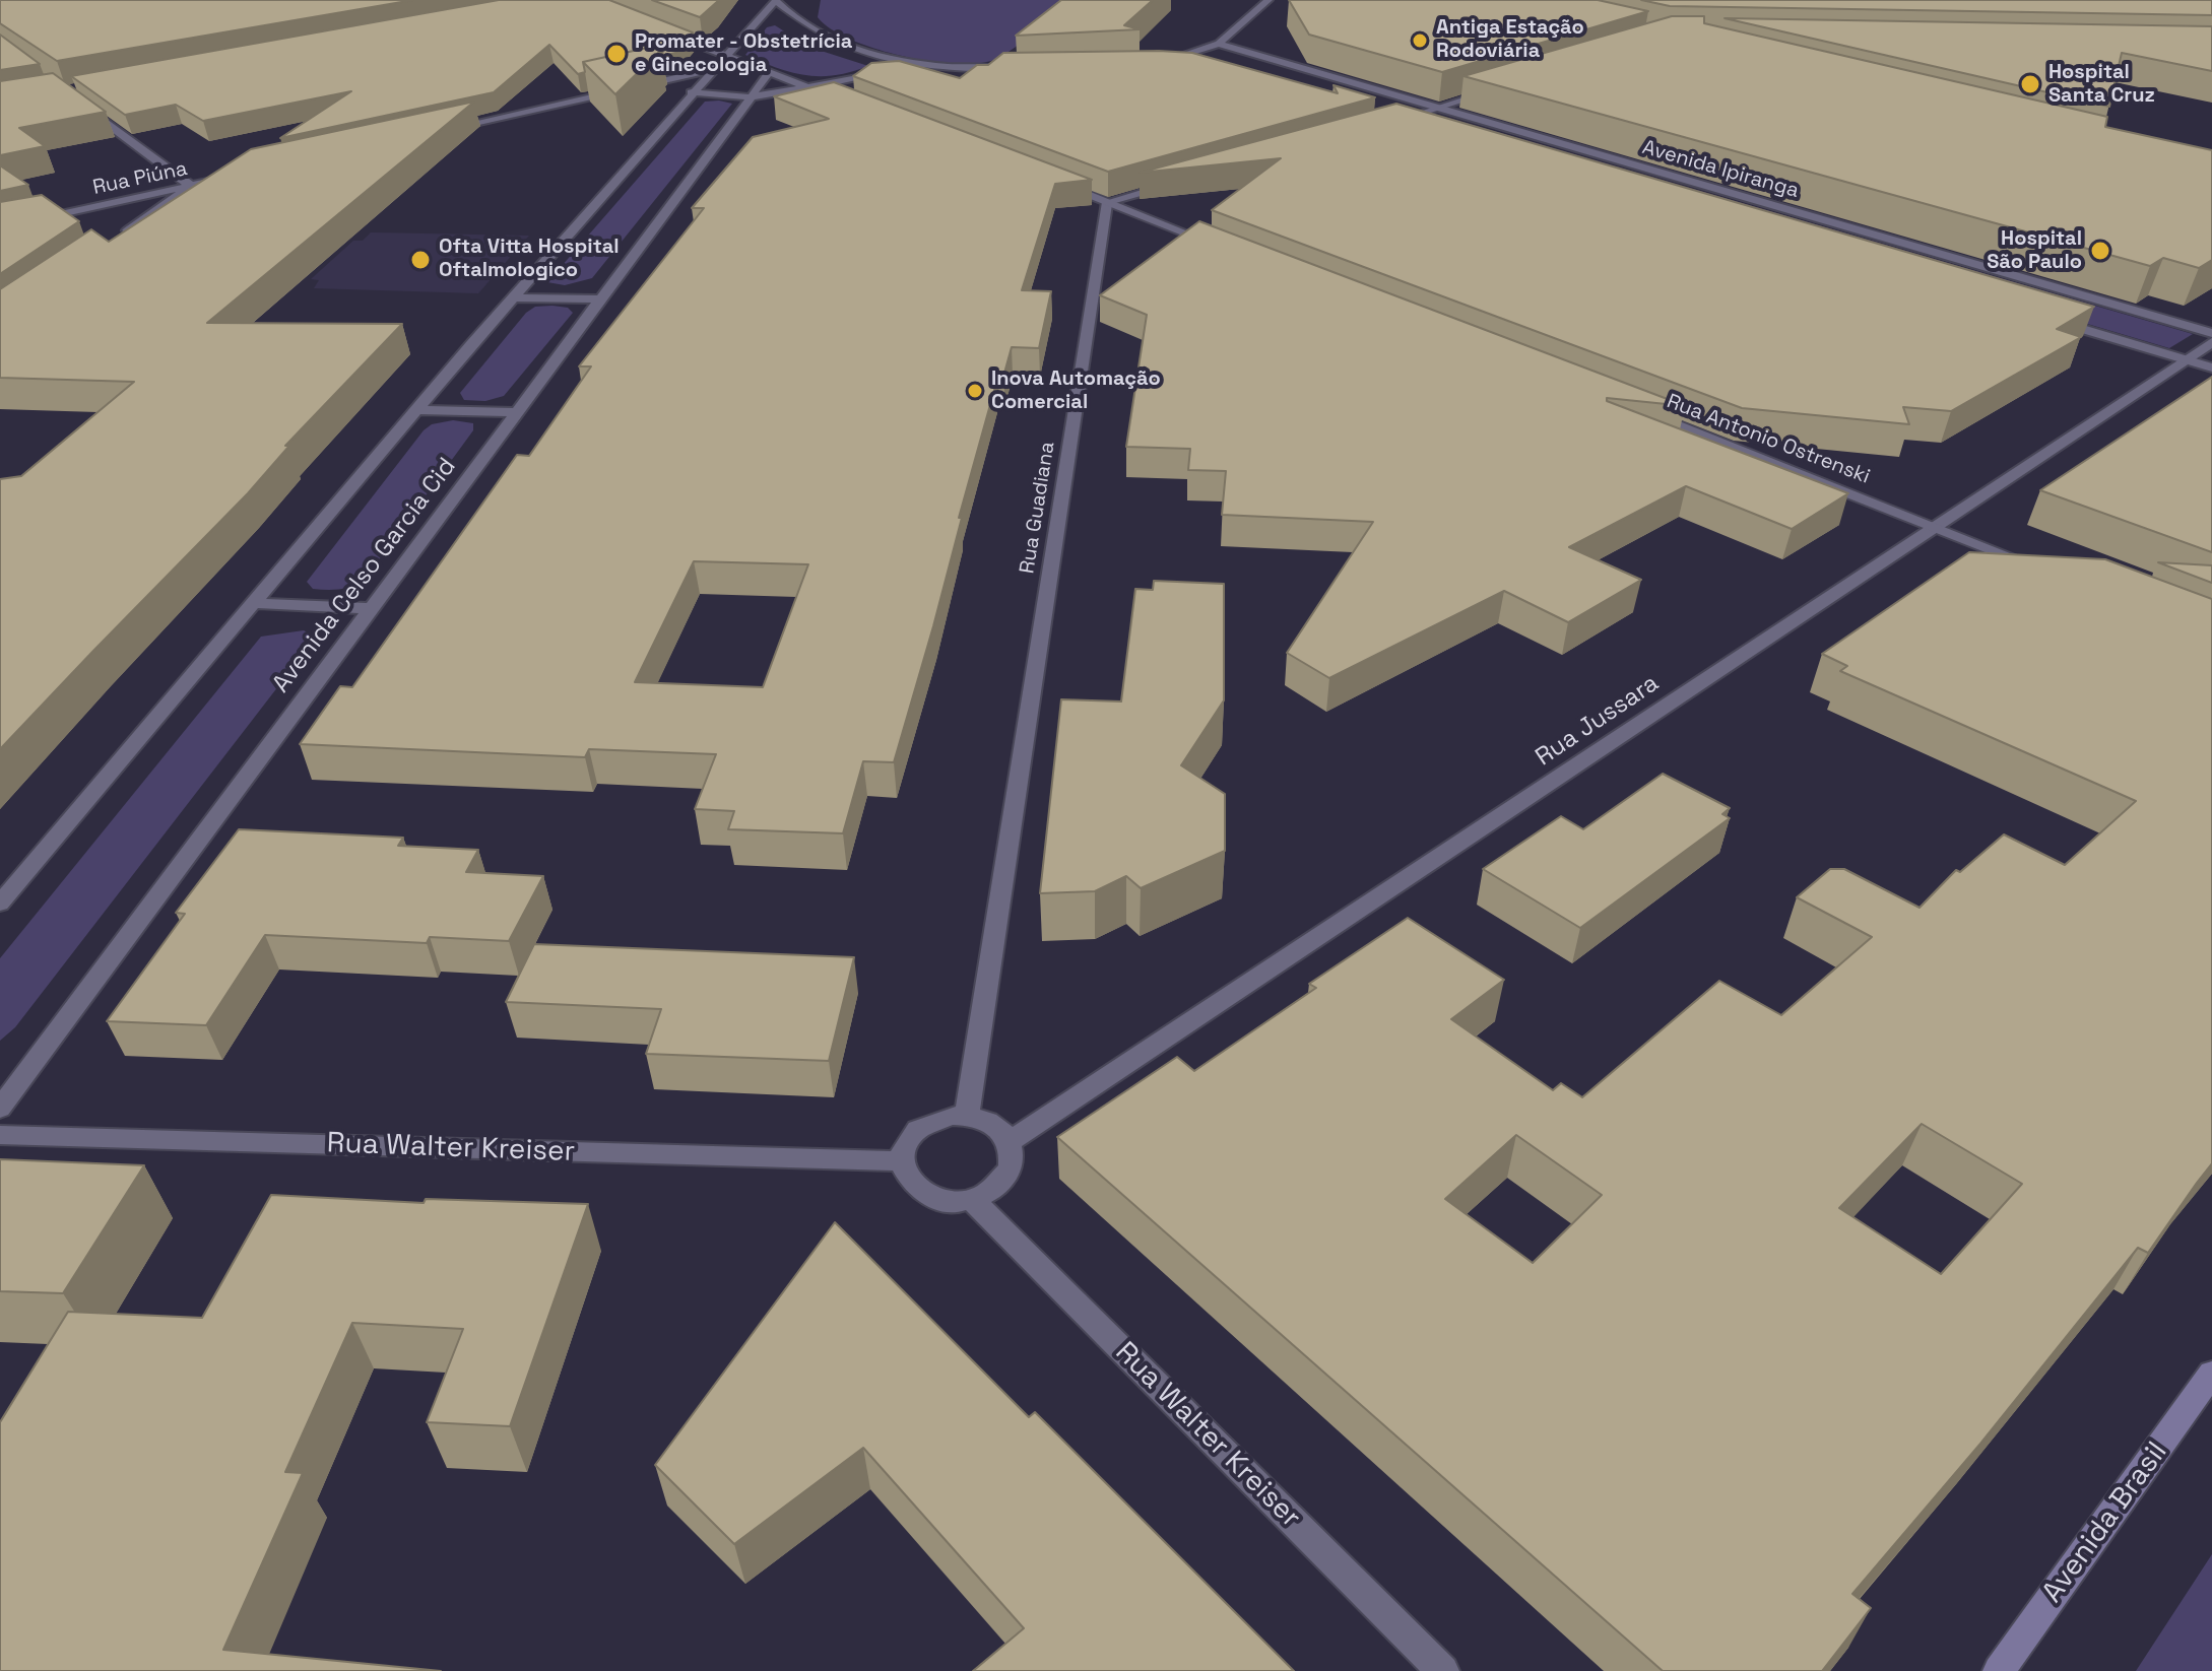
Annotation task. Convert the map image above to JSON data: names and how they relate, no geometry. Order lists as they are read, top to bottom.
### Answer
{
  "streets": {
    "main road": ["Avenida Brasil"],
    "street": [
      "Avenida Ipiranga",
      "Rua Piúna",
      "Rua Antonio Ostrenski",
      "Rua Guadiana",
      "Avenida Celso Garcia Cid",
      "Rua Jussara",
      "Rua Walter Kreiser"
    ]
  },
  "crossings": [
    ["Rua Antonio Ostrenski", "Rua Jussara"],
    ["Rua Guadiana", "Rua Jussara"],
    ["Rua Guadiana", "Rua Walter Kreiser"],
    ["Rua Jussara", "Rua Walter Kreiser"]
  ],
  "places": [
    "Antiga Estação Rodoviária",
    "Promater - Obstetrícia e Ginecologia",
    "Hospital Santa Cruz",
    "Hospital São Paulo",
    "Ofta Vitta Hospital Oftalmologico",
    "Inova Automação Comercial"
  ]
}
